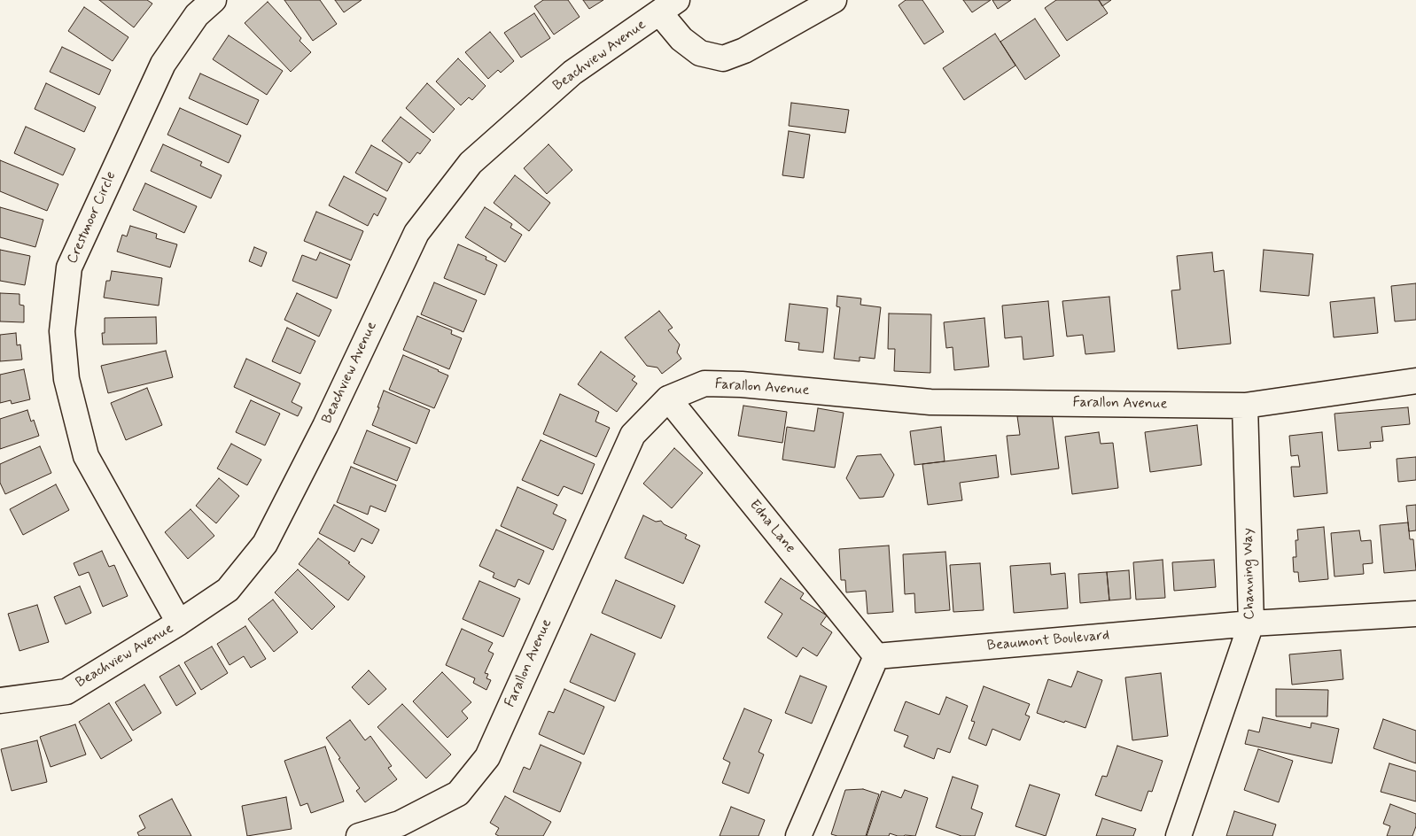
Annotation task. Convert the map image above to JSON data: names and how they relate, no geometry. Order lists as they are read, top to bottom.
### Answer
{
  "streets": {
    "street": [
      "Beachview Avenue",
      "Crestmoor Circle",
      "Farallon Avenue",
      "Edna Lane",
      "Channing Way",
      "Beaumont Boulevard"
    ]
  },
  "crossings": [
    ["Beachview Avenue", "Crestmoor Circle"],
    ["Farallon Avenue", "Edna Lane"],
    ["Farallon Avenue", "Channing Way"],
    ["Edna Lane", "Beaumont Boulevard"],
    ["Channing Way", "Beaumont Boulevard"]
  ]
}
